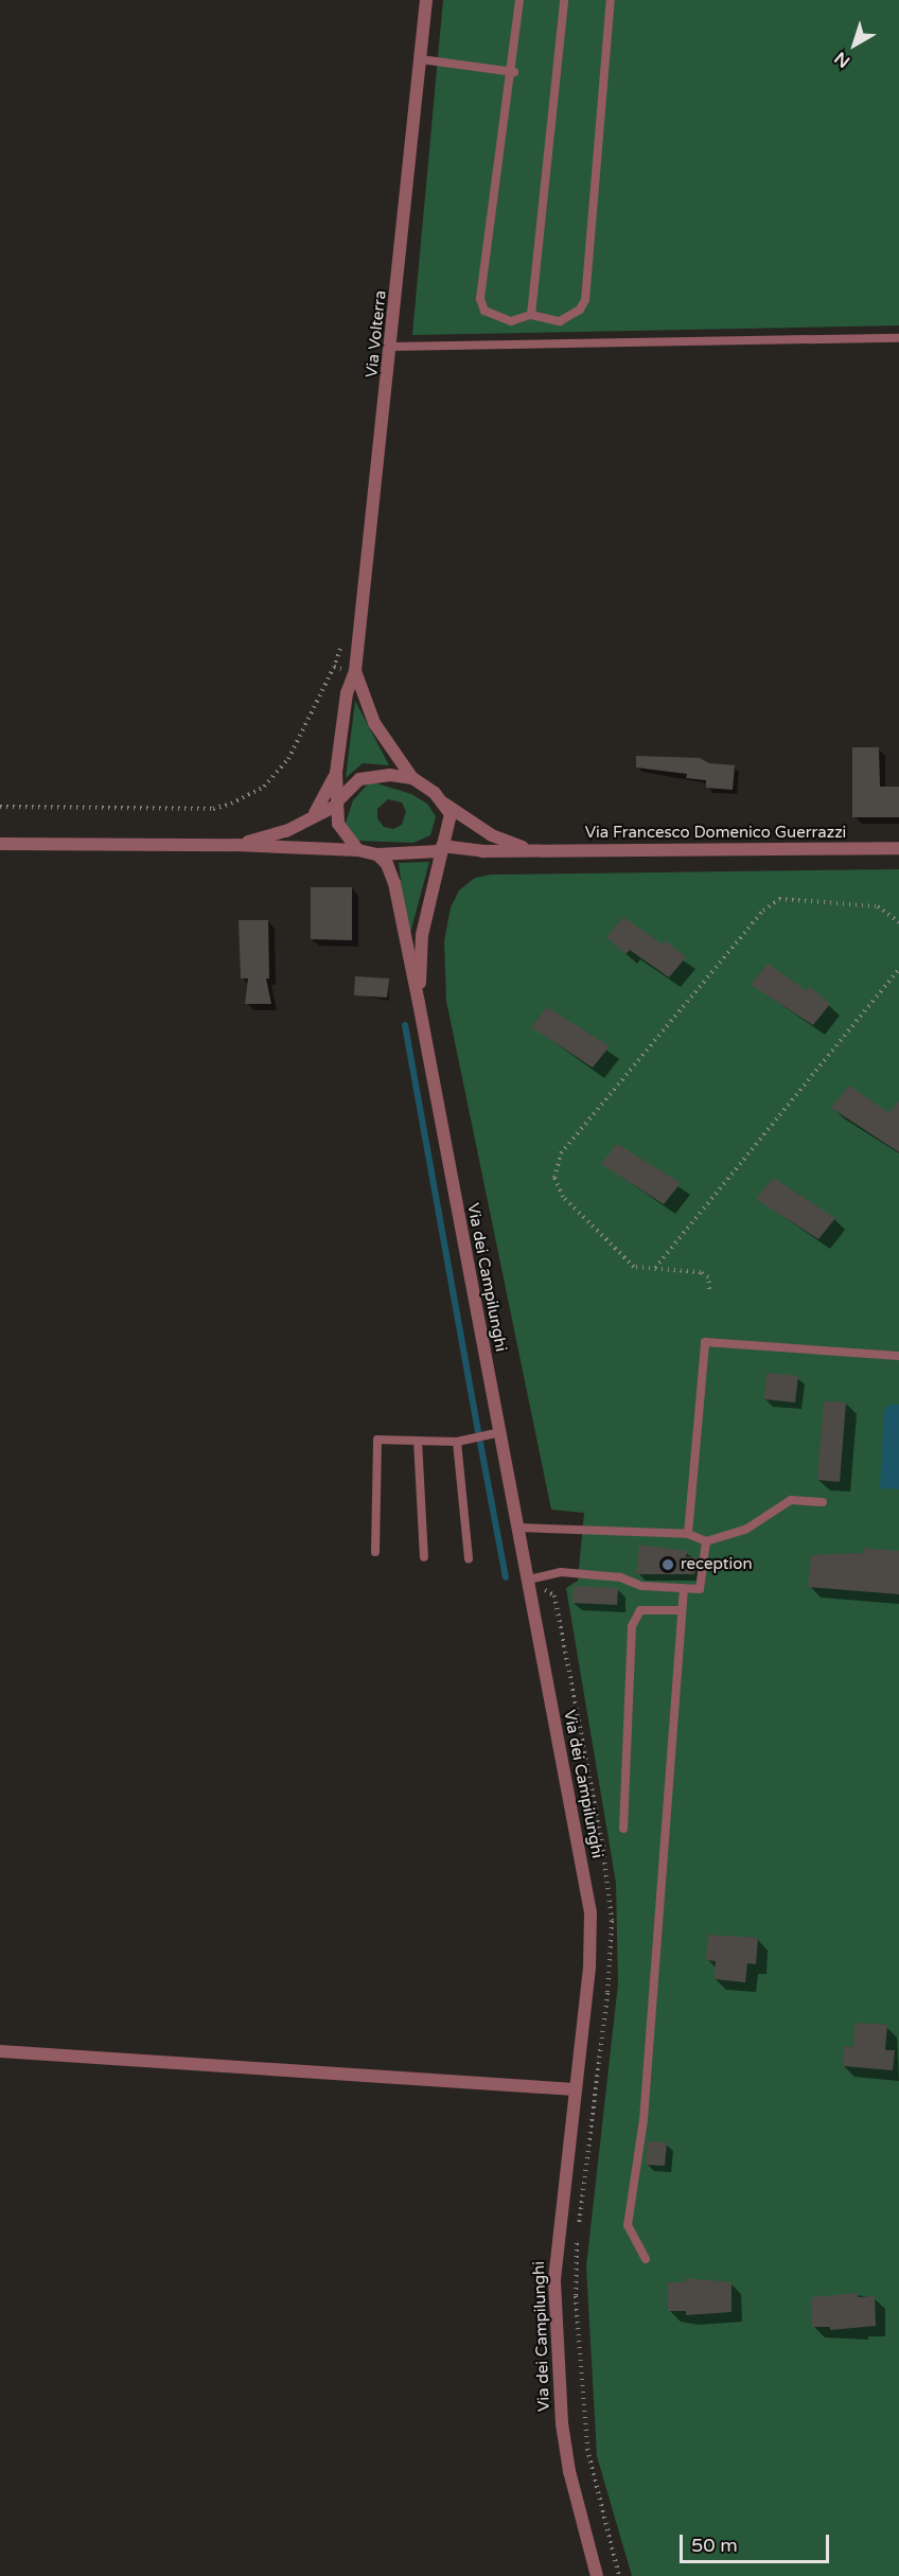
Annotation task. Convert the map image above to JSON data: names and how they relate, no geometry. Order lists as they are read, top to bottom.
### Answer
{
  "streets": {
    "street": ["Via Volterra", "Via Francesco Domenico Guerrazzi", "Via dei Campilunghi"]
  },
  "crossings": [
    ["Via Volterra", "Via Francesco Domenico Guerrazzi"],
    ["Via Volterra", "Via dei Campilunghi"],
    ["Via Francesco Domenico Guerrazzi", "Via dei Campilunghi"]
  ],
  "places": ["reception"],
  "scale_bar": "50 m",
  "north": "bottom left"
}
